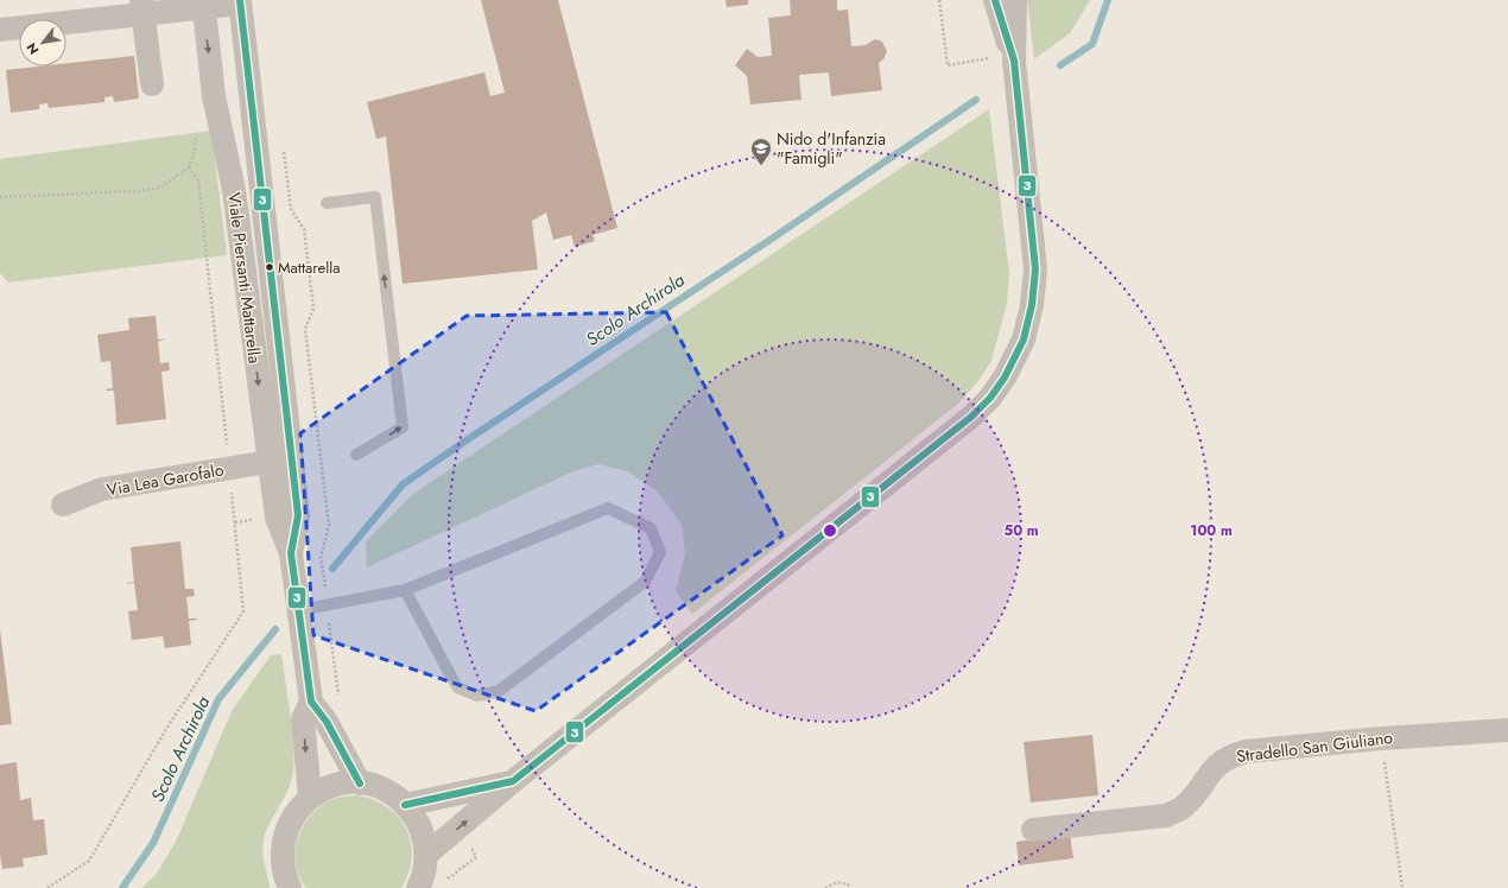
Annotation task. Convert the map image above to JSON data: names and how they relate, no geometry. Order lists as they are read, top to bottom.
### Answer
{
  "streets": {
    "street": ["Viale Piersanti Mattarella", "Via Lea Garofalo", "Stradello San Giuliano"]
  },
  "crossings": [
    ["Viale Piersanti Mattarella", "Via Lea Garofalo"]
  ],
  "water": ["Scolo Archirola"],
  "places": {
    "school or university": ["Nido d'Infanzia \"Famigli\""],
    "other": ["Mattarella"]
  },
  "lines": ["transit line 3"],
  "north": "bottom left",
  "rings": ["50 m", "100 m"]
}
